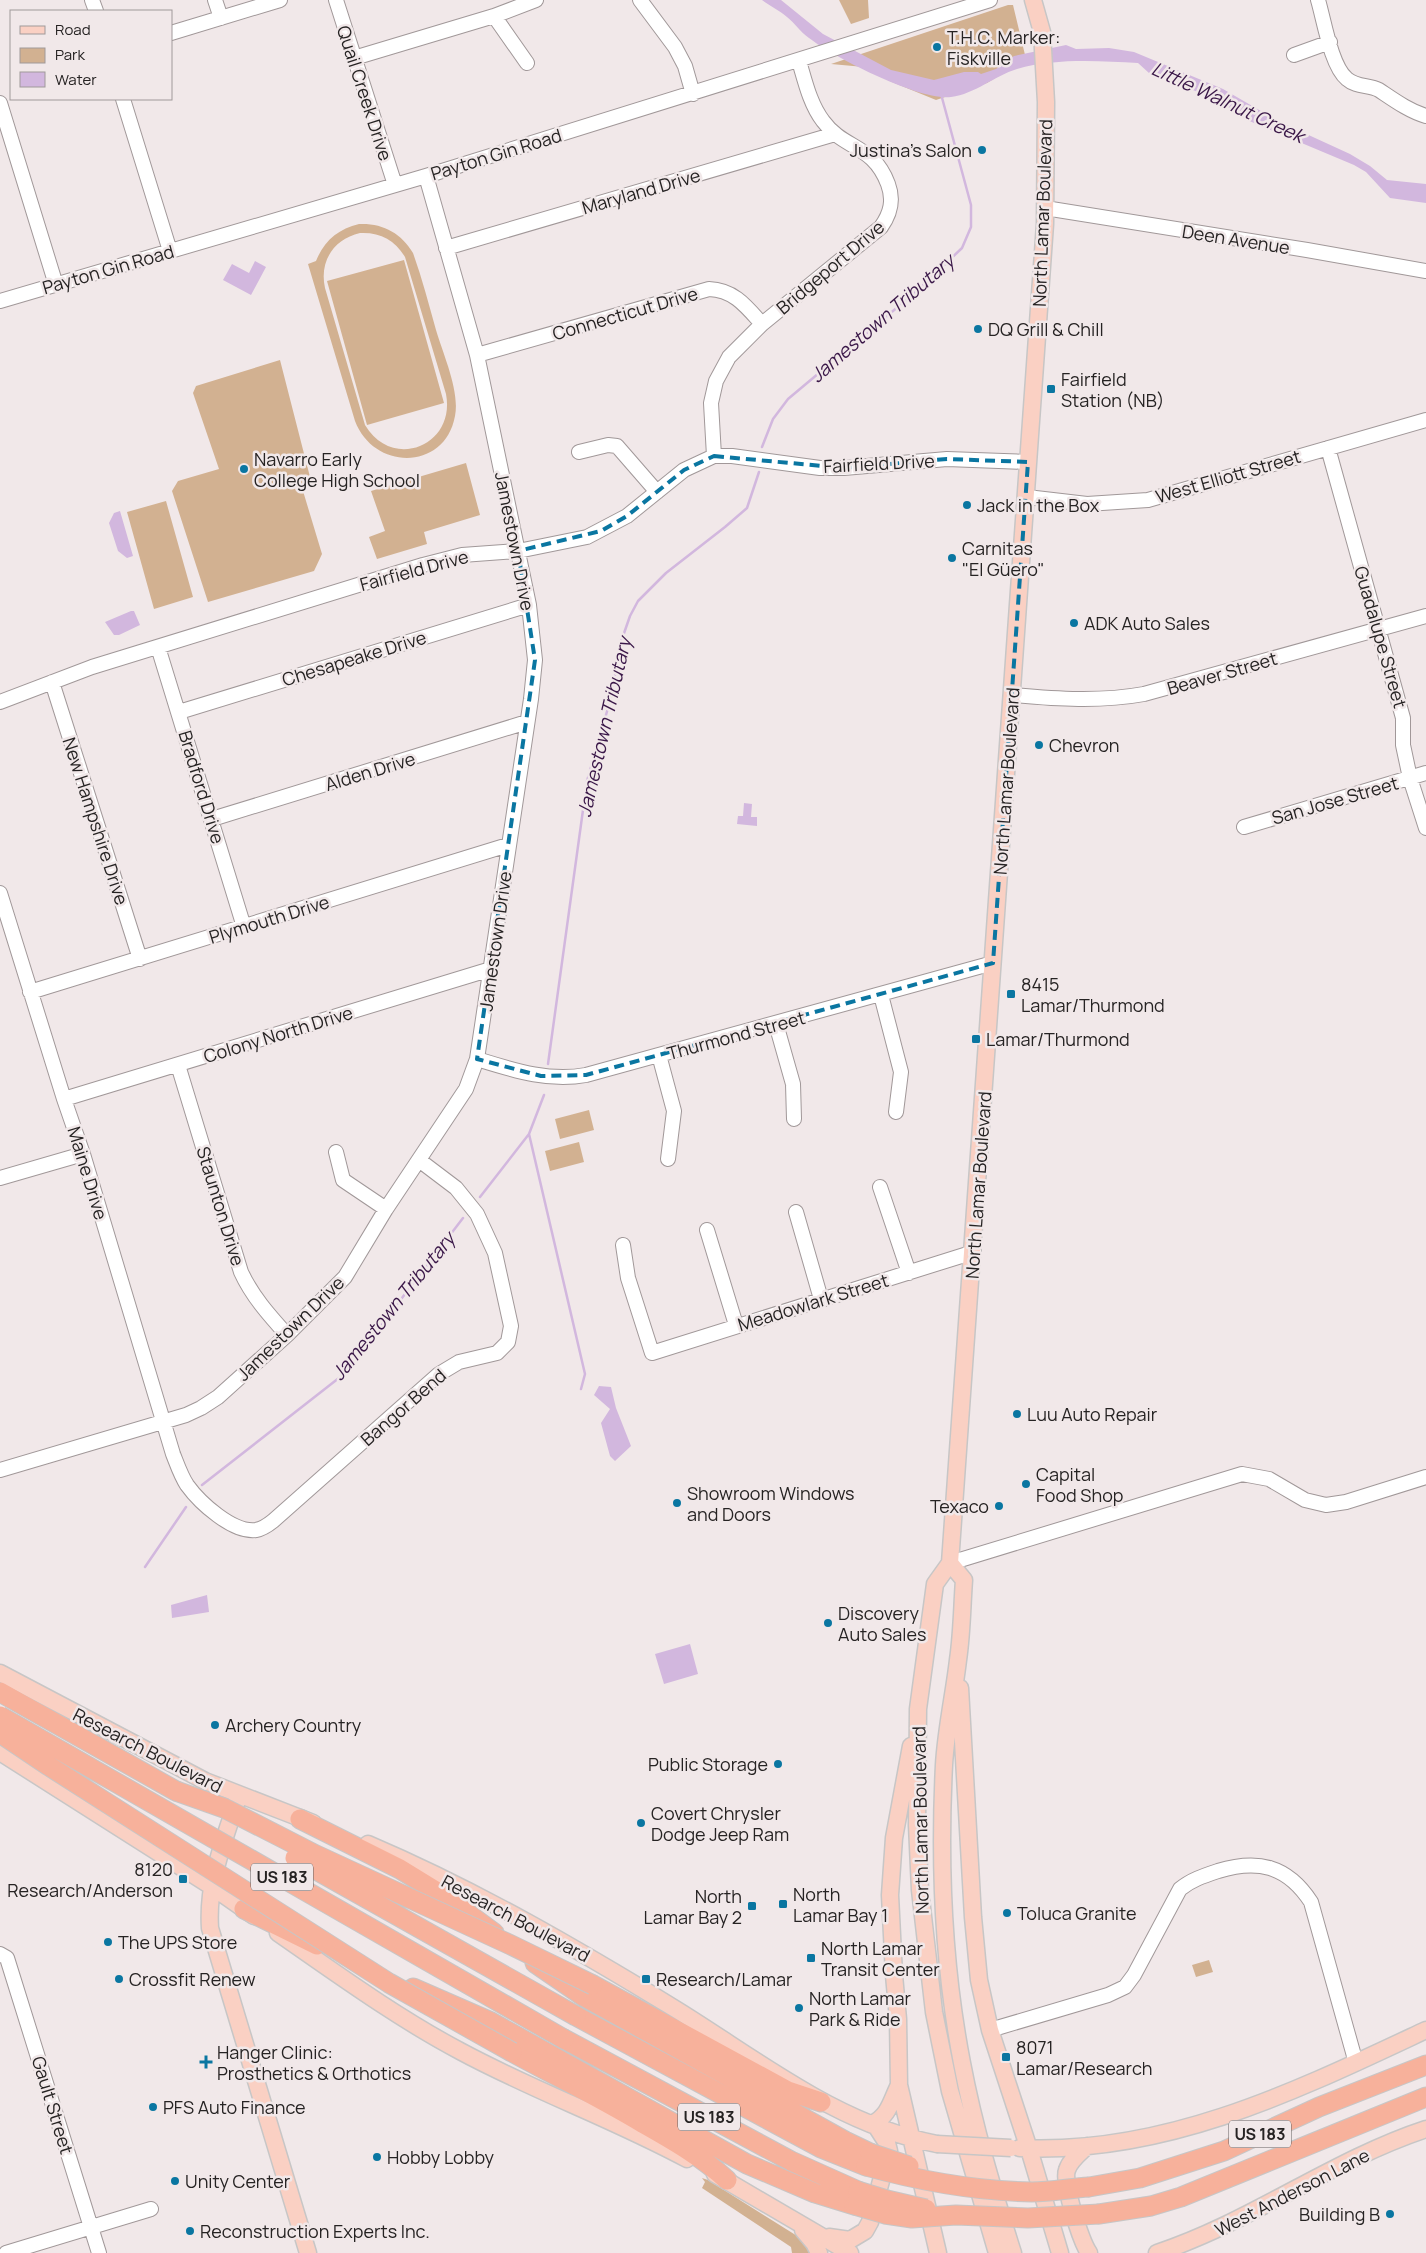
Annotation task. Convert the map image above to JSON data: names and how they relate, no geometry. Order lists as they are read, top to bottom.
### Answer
{
  "streets": {
    "highway": ["US 183"],
    "main road": ["North Lamar Boulevard", "Research Boulevard", "West Anderson Lane"],
    "street": [
      "Quail Creek Drive",
      "Payton Gin Road",
      "Maryland Drive",
      "Deen Avenue",
      "Bridgeport Drive",
      "Connecticut Drive",
      "Fairfield Drive",
      "West Elliott Street",
      "Jamestown Drive",
      "Guadalupe Street",
      "Chesapeake Drive",
      "Beaver Street",
      "Alden Drive",
      "Bradford Drive",
      "San Jose Street",
      "New Hampshire Drive",
      "Plymouth Drive",
      "Colony North Drive",
      "Thurmond Street",
      "Maine Drive",
      "Staunton Drive",
      "Meadowlark Street",
      "Bangor Bend",
      "Gault Street"
    ]
  },
  "crossings": [
    ["Quail Creek Drive", "Payton Gin Road"],
    ["Payton Gin Road", "Bridgeport Drive"],
    ["Payton Gin Road", "Jamestown Drive"],
    ["Maryland Drive", "Bridgeport Drive"],
    ["Maryland Drive", "Jamestown Drive"],
    ["North Lamar Boulevard", "Deen Avenue"],
    ["North Lamar Boulevard", "Fairfield Drive"],
    ["North Lamar Boulevard", "West Elliott Street"],
    ["North Lamar Boulevard", "Beaver Street"],
    ["North Lamar Boulevard", "Thurmond Street"],
    ["North Lamar Boulevard", "Meadowlark Street"],
    ["Bridgeport Drive", "Connecticut Drive"],
    ["Bridgeport Drive", "Fairfield Drive"],
    ["Connecticut Drive", "Jamestown Drive"],
    ["Fairfield Drive", "Jamestown Drive"],
    ["Fairfield Drive", "Bradford Drive"],
    ["Fairfield Drive", "New Hampshire Drive"],
    ["West Elliott Street", "Guadalupe Street"],
    ["Jamestown Drive", "Chesapeake Drive"],
    ["Jamestown Drive", "Alden Drive"],
    ["Jamestown Drive", "Plymouth Drive"],
    ["Jamestown Drive", "Colony North Drive"],
    ["Jamestown Drive", "Thurmond Street"],
    ["Jamestown Drive", "Maine Drive"],
    ["Jamestown Drive", "Staunton Drive"],
    ["Jamestown Drive", "Bangor Bend"],
    ["Guadalupe Street", "Beaver Street"],
    ["Guadalupe Street", "San Jose Street"],
    ["Chesapeake Drive", "Bradford Drive"],
    ["Alden Drive", "Bradford Drive"],
    ["Bradford Drive", "Plymouth Drive"],
    ["New Hampshire Drive", "Plymouth Drive"],
    ["Plymouth Drive", "Maine Drive"],
    ["Colony North Drive", "Maine Drive"],
    ["Colony North Drive", "Staunton Drive"],
    ["Maine Drive", "Bangor Bend"]
  ],
  "water": ["Little Walnut Creek", "Jamestown Tributary"],
  "places": {
    "other": [
      "T.H.C. Marker: Fiskville",
      "Justina's Salon",
      "DQ Grill & Chill",
      "Navarro Early College High School",
      "Jack in the Box",
      "Carnitas \"El Güero\"",
      "ADK Auto Sales",
      "Chevron",
      "Luu Auto Repair",
      "Capital Food Shop",
      "Showroom Windows and Doors",
      "Texaco",
      "Discovery Auto Sales",
      "Archery Country",
      "Public Storage",
      "Covert Chrysler Dodge Jeep Ram",
      "Toluca Granite",
      "The UPS Store",
      "Crossfit Renew",
      "North Lamar Park & Ride",
      "PFS Auto Finance",
      "Hobby Lobby",
      "Unity Center",
      "Building B",
      "Reconstruction Experts Inc."
    ],
    "transit": [
      "Fairfield Station (NB)",
      "8415 Lamar/Thurmond",
      "Lamar/Thurmond",
      "8120 Research/Anderson",
      "North Lamar Bay 1",
      "North Lamar Bay 2",
      "North Lamar Transit Center",
      "Research/Lamar",
      "8071 Lamar/Research"
    ],
    "health": ["Hanger Clinic: Prosthetics & Orthotics"]
  },
  "legend": ["Road", "Park", "Water"]
}
